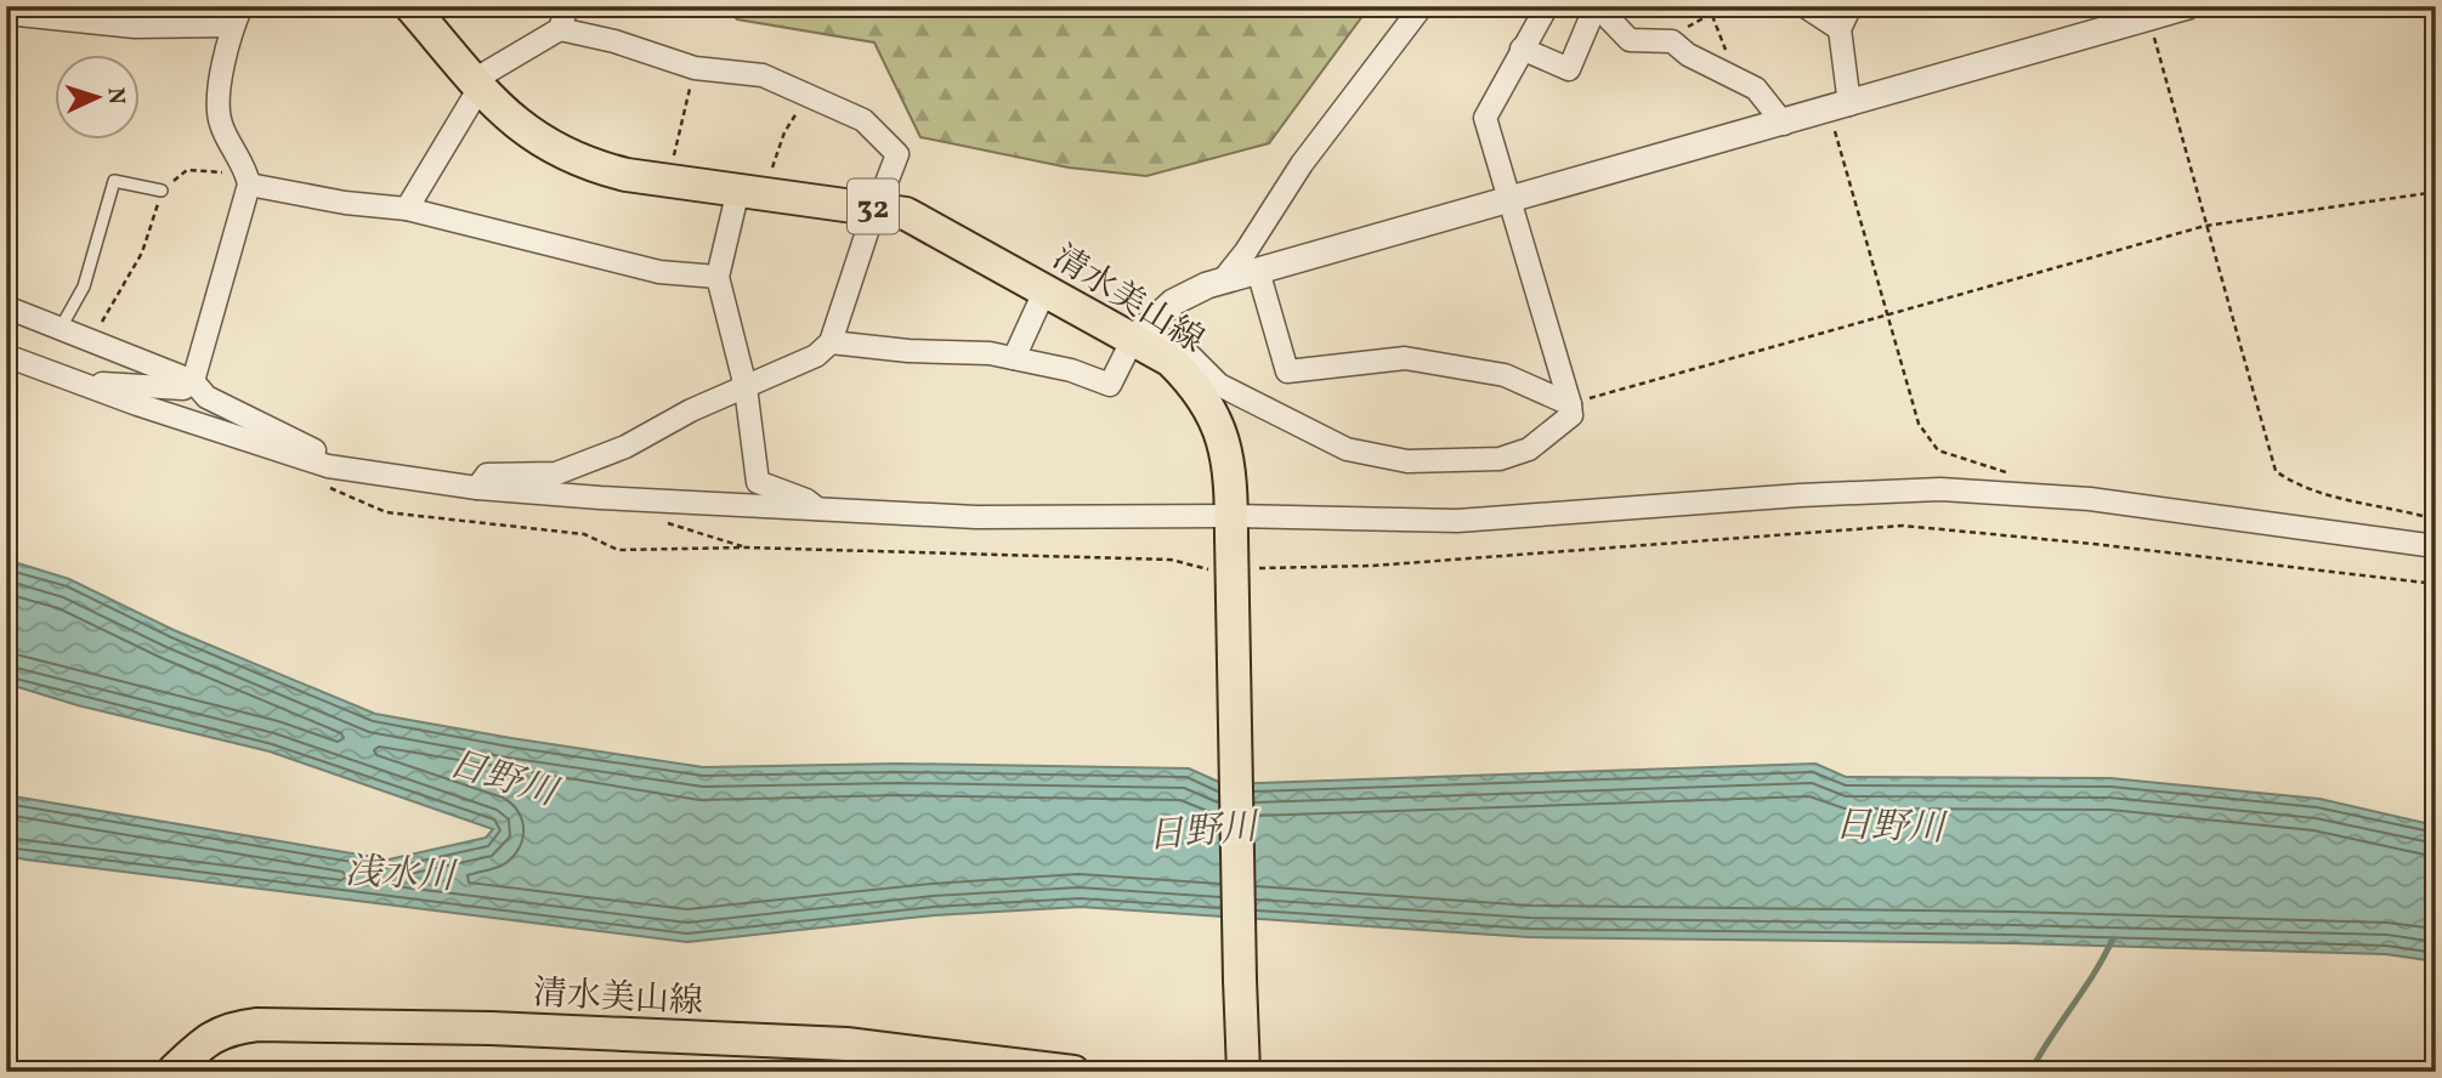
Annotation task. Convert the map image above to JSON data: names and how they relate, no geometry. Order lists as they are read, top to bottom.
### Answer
{
  "streets": {
    "main road": ["32", "清水美山線"]
  },
  "water": ["日野川", "浅水川"],
  "north": "right"
}
